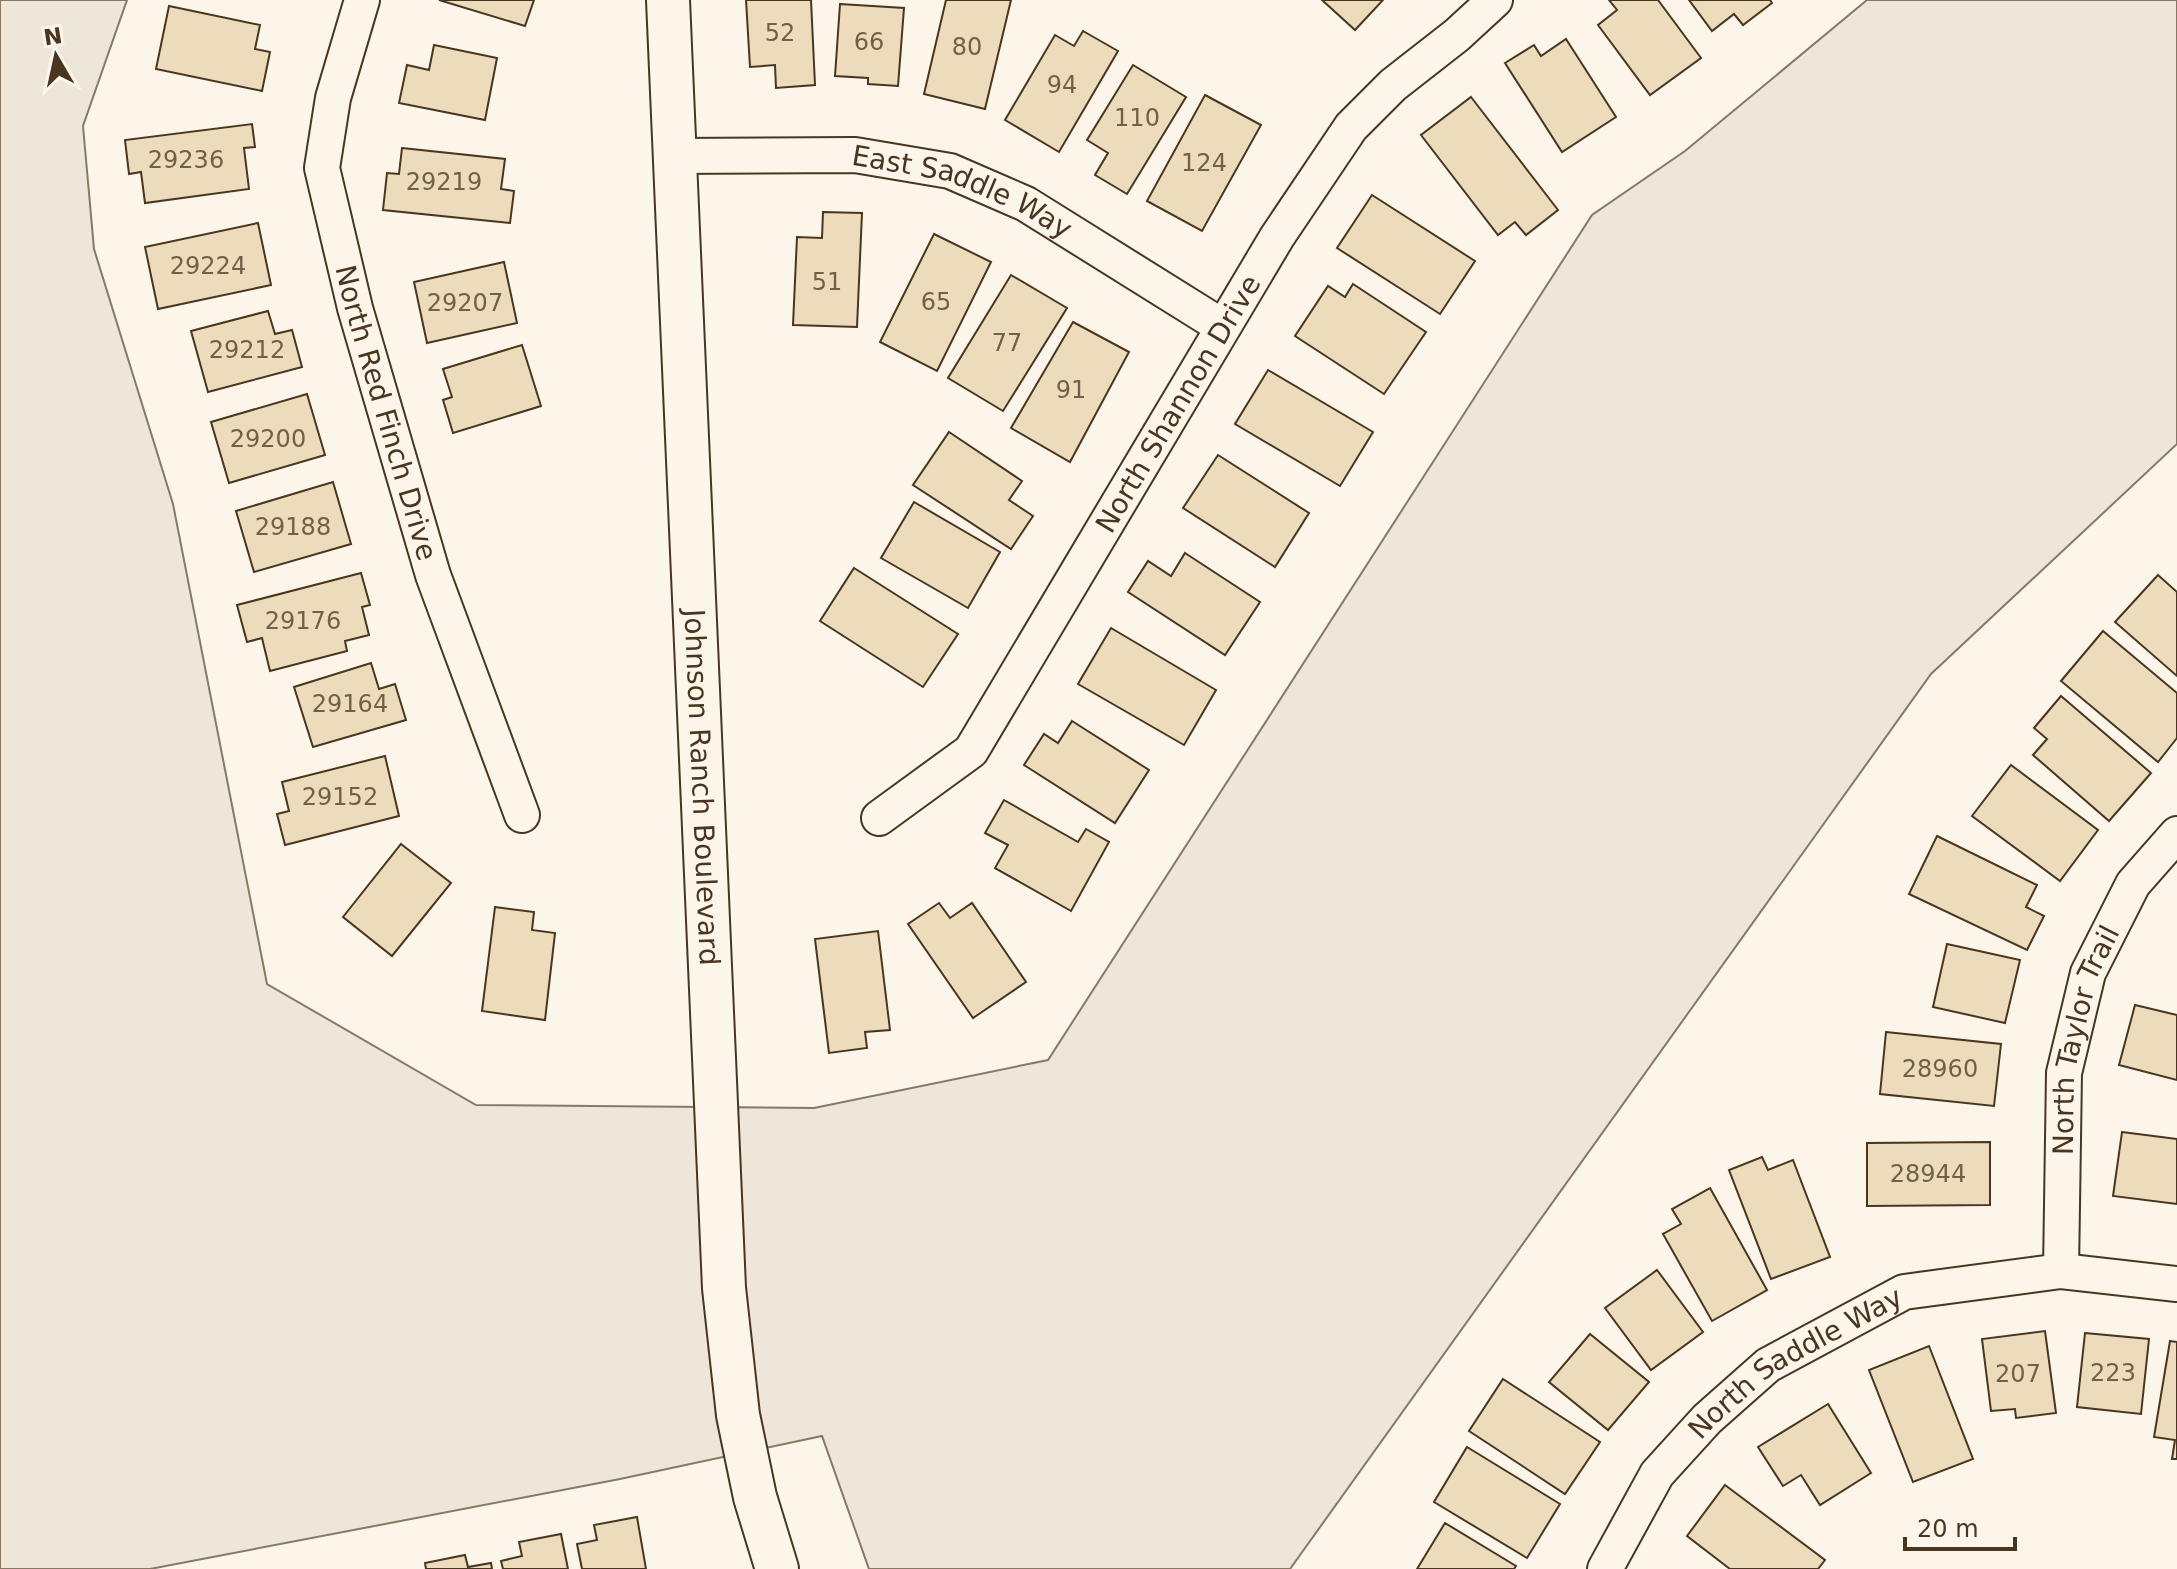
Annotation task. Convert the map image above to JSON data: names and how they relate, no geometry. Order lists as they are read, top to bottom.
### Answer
{
  "streets": {
    "street": [
      "East Saddle Way",
      "North Shannon Drive",
      "North Red Finch Drive",
      "Johnson Ranch Boulevard",
      "North Taylor Trail",
      "North Saddle Way"
    ]
  },
  "crossings": [
    ["East Saddle Way", "North Shannon Drive"],
    ["East Saddle Way", "Johnson Ranch Boulevard"],
    ["North Taylor Trail", "North Saddle Way"]
  ],
  "house_numbers": [
    "52",
    "66",
    "80",
    "94",
    "110",
    "29236",
    "124",
    "29219",
    "29224",
    "51",
    "65",
    "29207",
    "77",
    "29212",
    "91",
    "29200",
    "29188",
    "29176",
    "29164",
    "29152",
    "28960",
    "28944",
    "223",
    "207"
  ],
  "scale_bar": "20 m",
  "north": "top"
}
